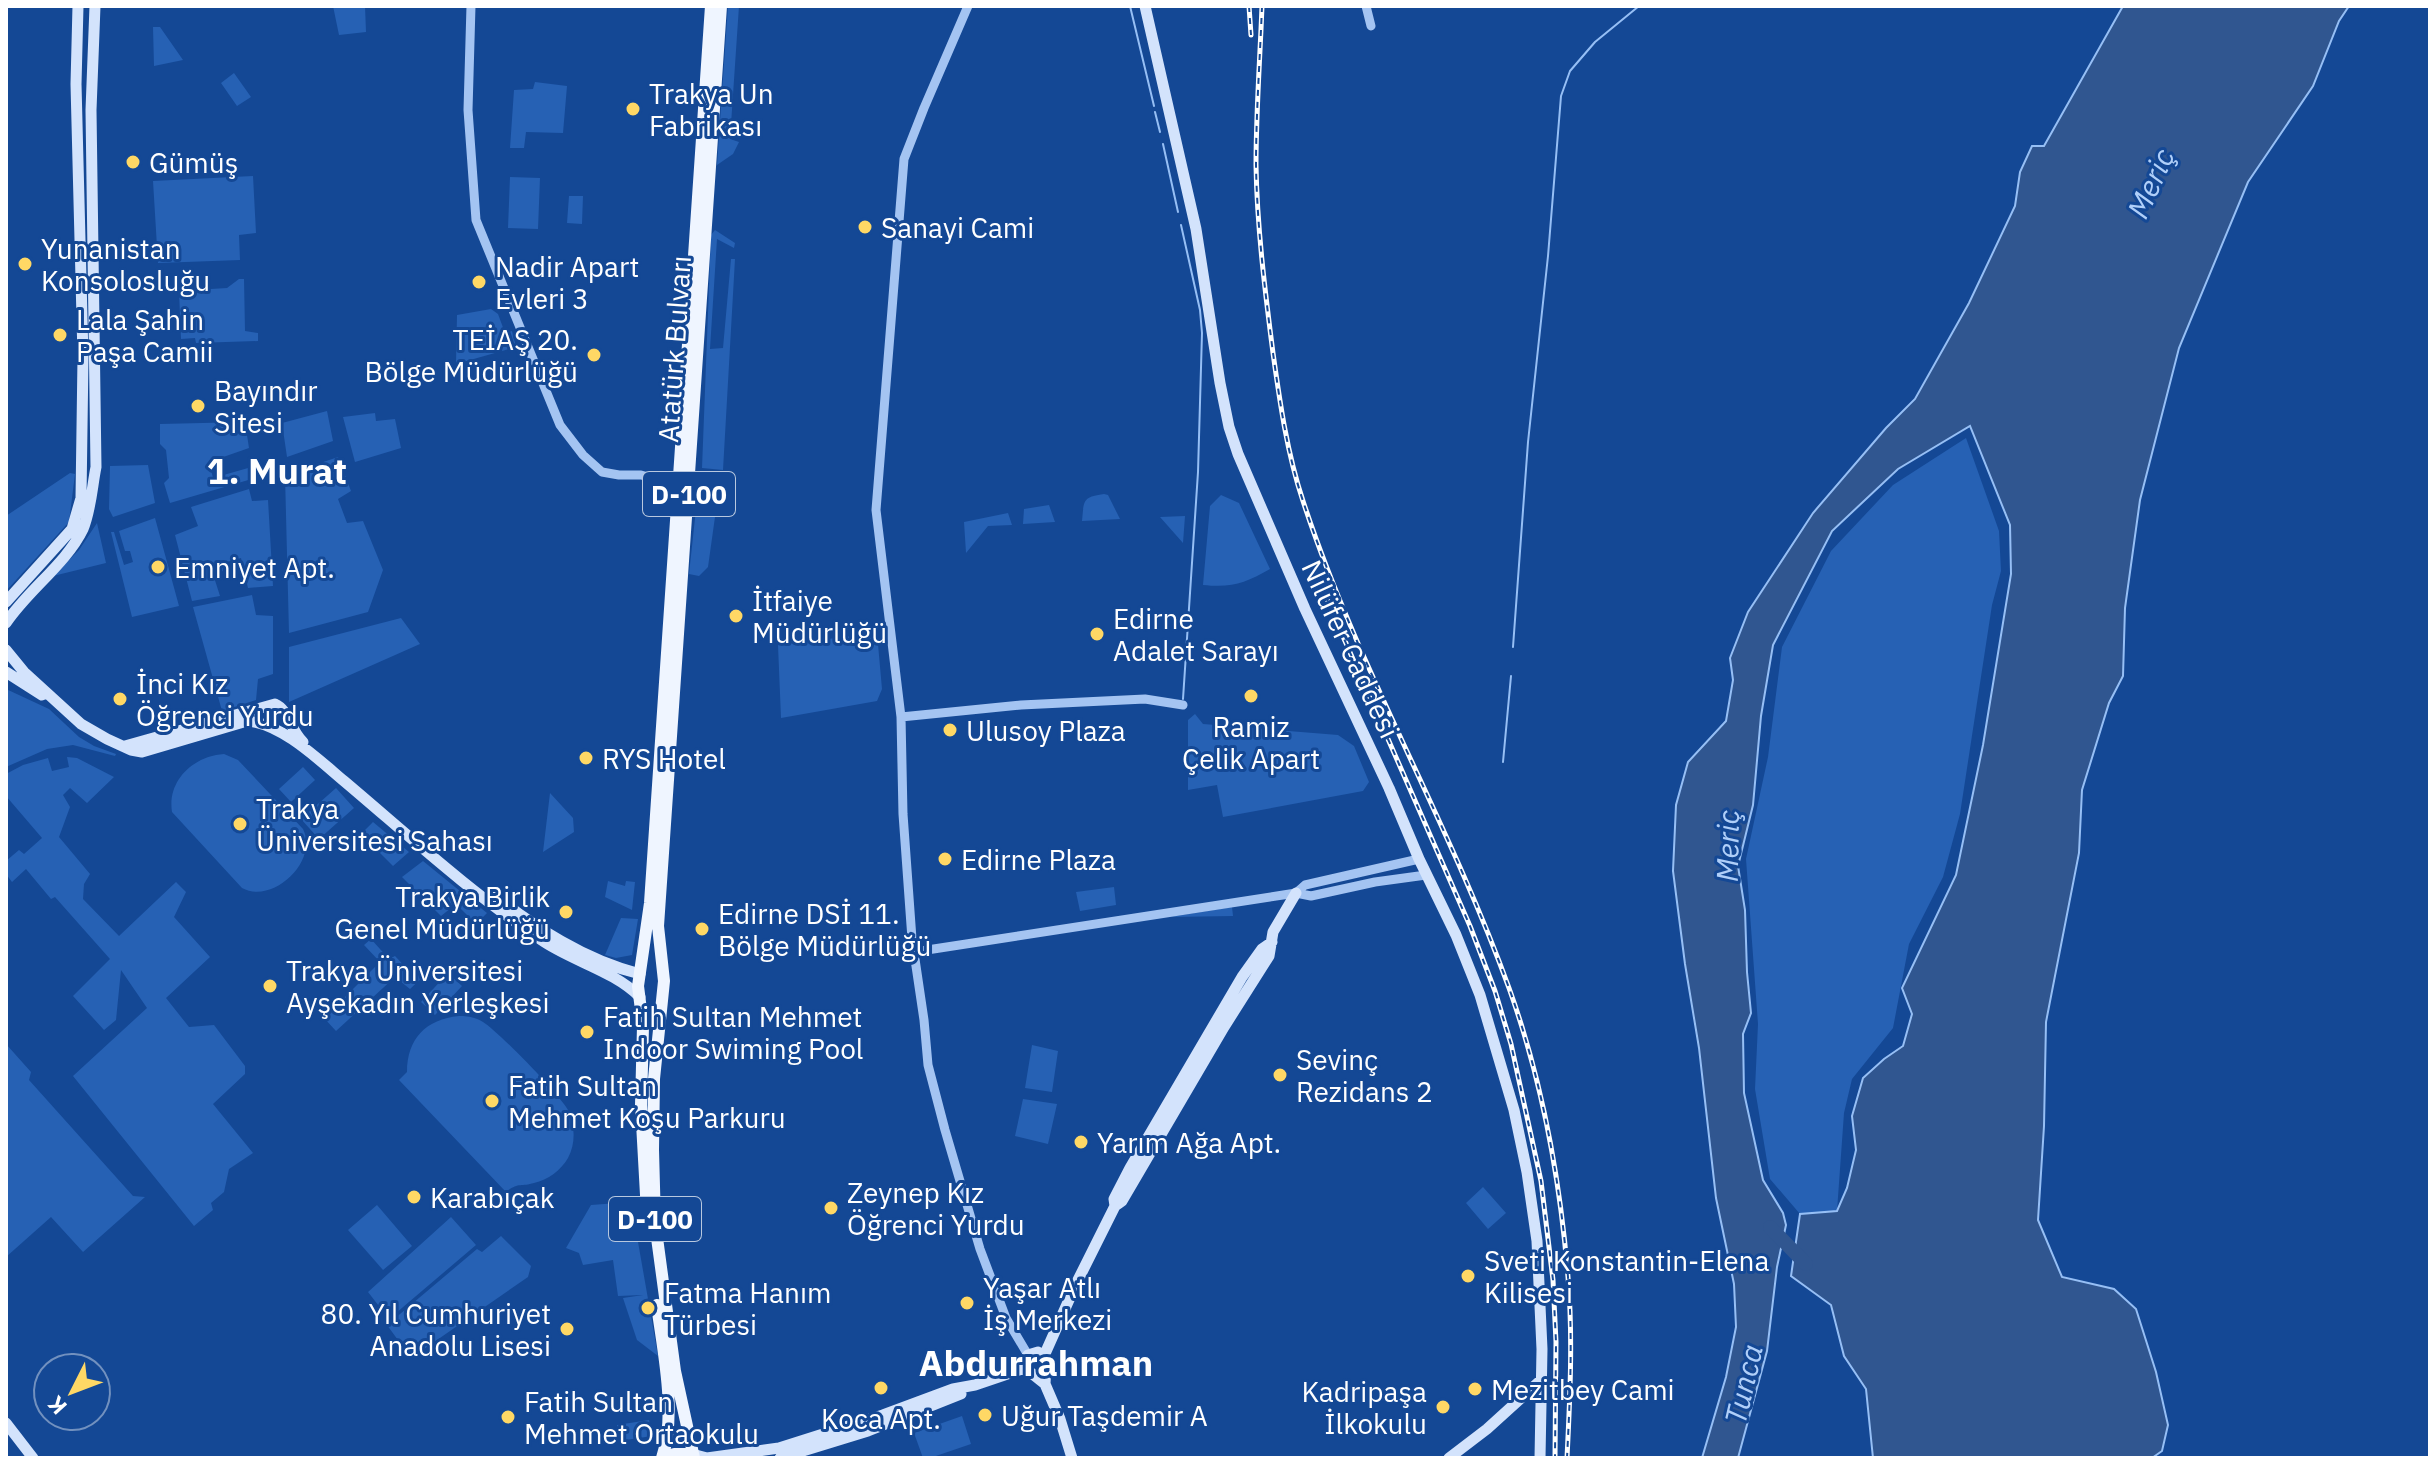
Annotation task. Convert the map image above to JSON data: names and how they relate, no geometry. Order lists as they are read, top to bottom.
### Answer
{
  "streets": {
    "main road": ["Atatürk Bulvarı", "D-100", "Nilüfer Caddesi"]
  },
  "districts": ["1. Murat", "Abdurrahman"],
  "water": ["Meriç", "Tunca"],
  "places": [
    "Trakya Un Fabrikası",
    "Gümüş",
    "Sanayi Cami",
    "Yunanistan Konsolosluğu",
    "Nadir Apart Evleri 3",
    "Lala Şahin Paşa Camii",
    "TEİAŞ 20. Bölge Müdürlüğü",
    "Bayındır Sitesi",
    "Emniyet Apt.",
    "İtfaiye Müdürlüğü",
    "Edirne Adalet Sarayı",
    "Ramiz Çelik Apart",
    "İnci Kız Öğrenci Yurdu",
    "Ulusoy Plaza",
    "RYS Hotel",
    "Trakya Üniversitesi Sahası",
    "Edirne Plaza",
    "Trakya Birlik Genel Müdürlüğü",
    "Edirne DSİ 11. Bölge Müdürlüğü",
    "Trakya Üniversitesi Ayşekadın Yerleşkesi",
    "Fatih Sultan Mehmet Indoor Swiming Pool",
    "Sevinç Rezidans 2",
    "Fatih Sultan Mehmet Koşu Parkuru",
    "Yarım Ağa Apt.",
    "Karabıçak",
    "Zeynep Kız Öğrenci Yurdu",
    "Sveti Konstantin-Elena Kilisesi",
    "Yaşar Atlı İş Merkezi",
    "Fatma Hanım Türbesi",
    "80. Yıl Cumhuriyet Anadolu Lisesi",
    "Koca Apt.",
    "Mezitbey Cami",
    "Kadripaşa İlkokulu",
    "Uğur Taşdemir A",
    "Fatih Sultan Mehmet Ortaokulu"
  ],
  "north": "bottom left"
}
